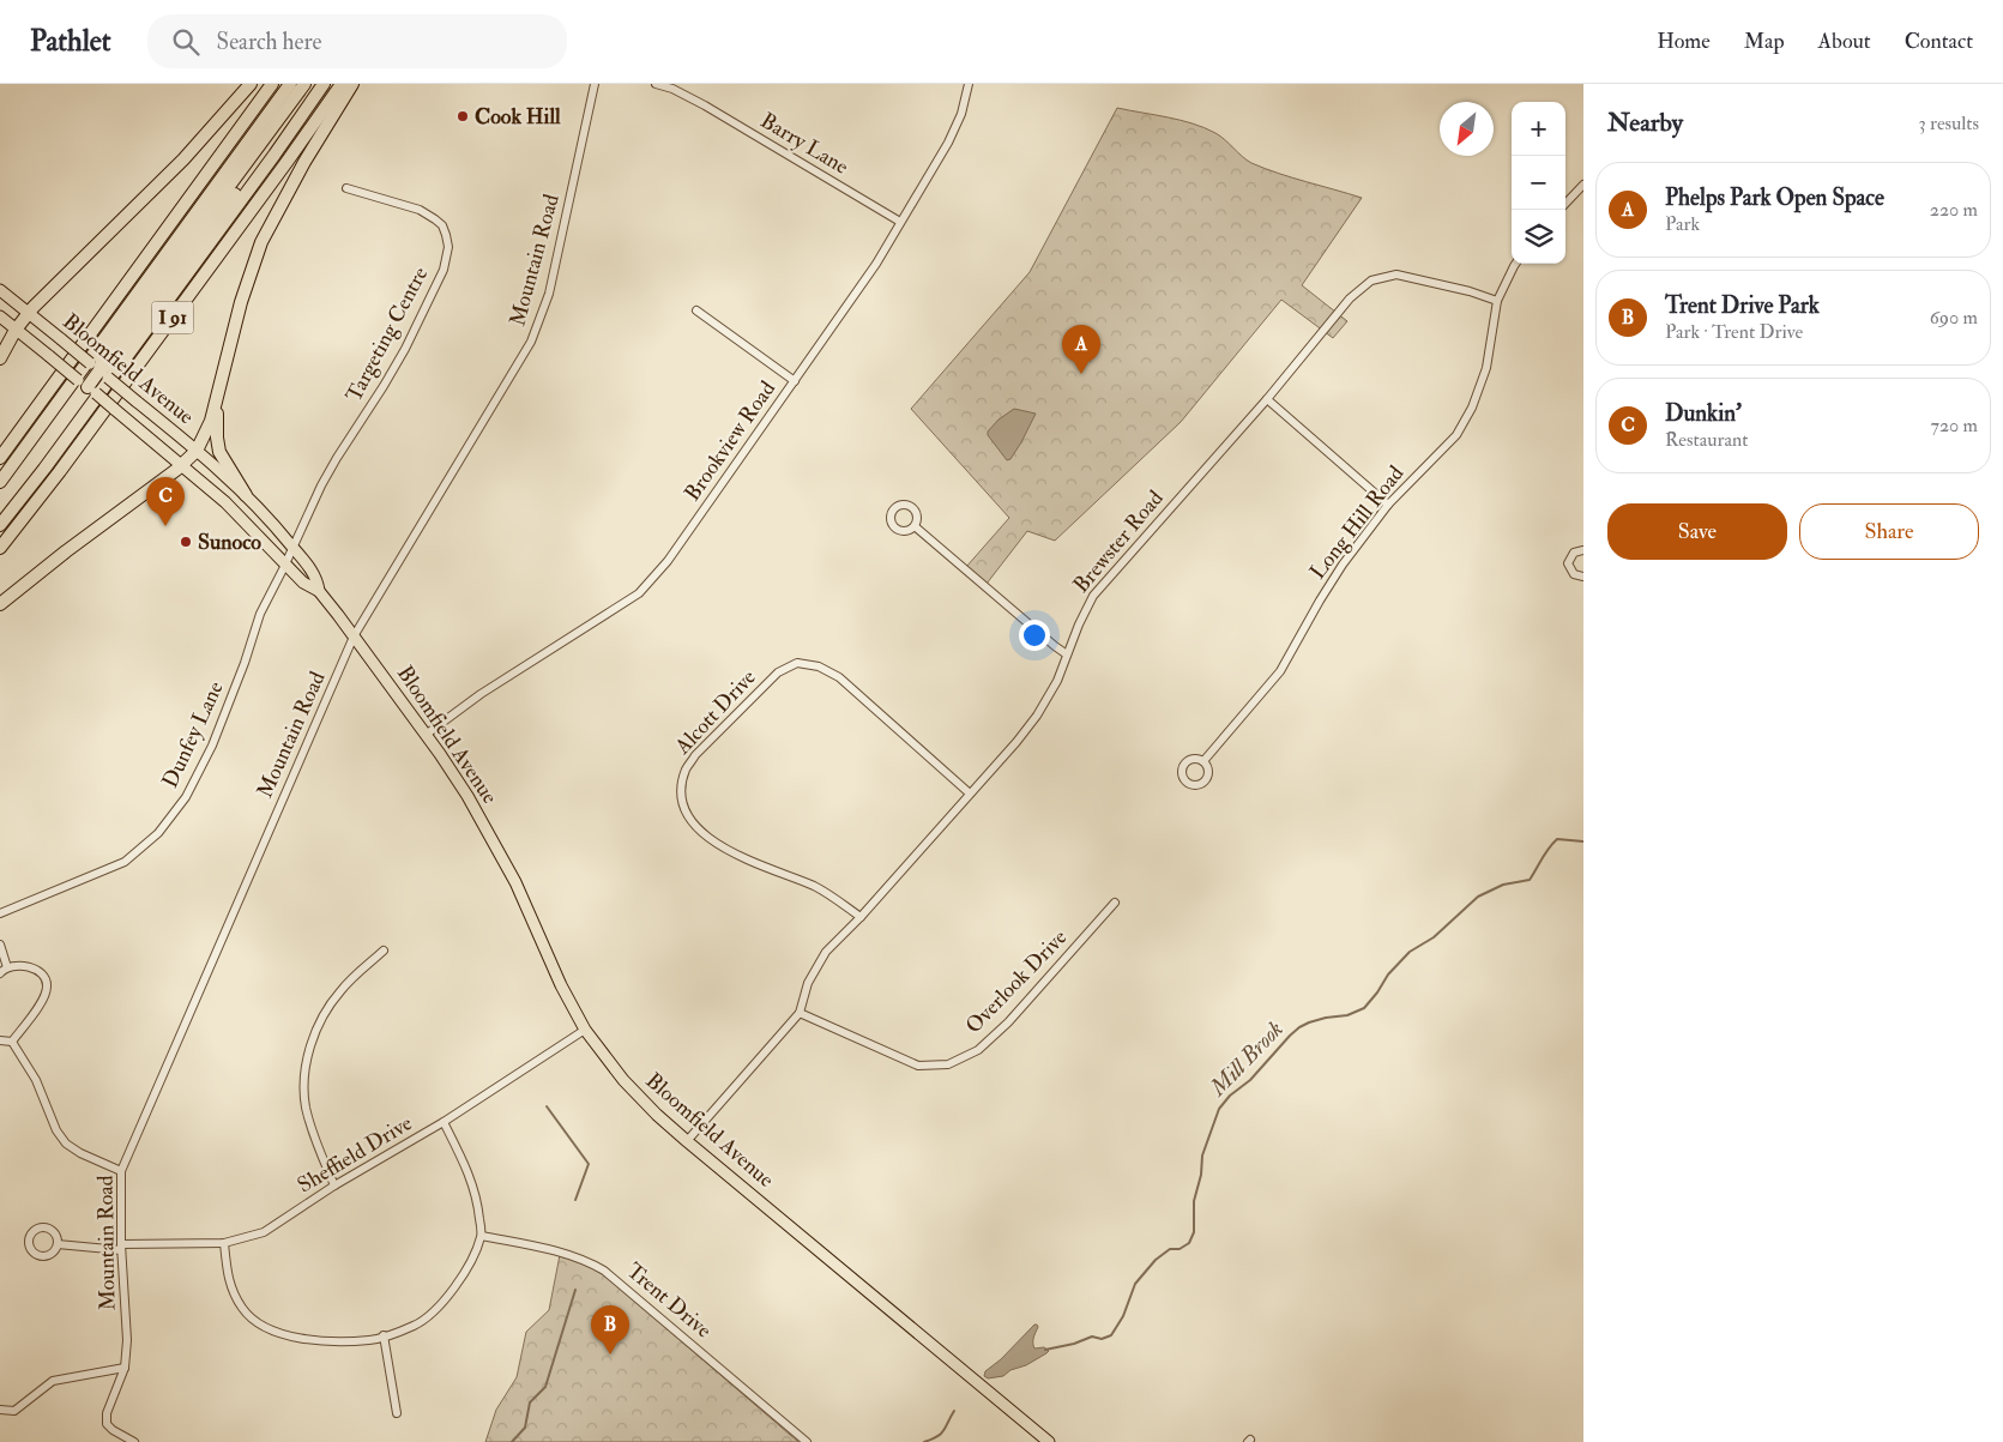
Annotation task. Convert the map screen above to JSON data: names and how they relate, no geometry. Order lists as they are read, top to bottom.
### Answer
{
  "streets": {
    "highway": ["I 91"],
    "main road": ["Bloomfield Avenue"],
    "street": [
      "Barry Lane",
      "Mountain Road",
      "Targeting Centre",
      "Brookview Road",
      "Long Hill Road",
      "Brewster Road",
      "Alcott Drive",
      "Dunfey Lane",
      "Overlook Drive",
      "Sheffield Drive",
      "Trent Drive"
    ]
  },
  "crossings": [
    ["Barry Lane", "Brookview Road"],
    ["Mountain Road", "Bloomfield Avenue"],
    ["Mountain Road", "Sheffield Drive"],
    ["Targeting Centre", "Bloomfield Avenue"],
    ["Targeting Centre", "Dunfey Lane"],
    ["Bloomfield Avenue", "Brookview Road"],
    ["Bloomfield Avenue", "Brewster Road"],
    ["Bloomfield Avenue", "Dunfey Lane"],
    ["Bloomfield Avenue", "Sheffield Drive"],
    ["Long Hill Road", "Brewster Road"],
    ["Brewster Road", "Alcott Drive"],
    ["Brewster Road", "Overlook Drive"]
  ],
  "water": ["Mill Brook"],
  "places": ["Cook Hill", "Sunoco"],
  "north": "bottom left",
  "page": {
    "header": "Pathlet",
    "search": "Search here",
    "nav": [
      "Home",
      "Map",
      "About",
      "Contact"
    ],
    "heading": ["Nearby", "3 results"],
    "map_buttons": ["+", "−"],
    "list": [
      {
        "mark": "A",
        "name": "Phelps Park Open Space",
        "note": "Park",
        "value": "220 m"
      },
      {
        "mark": "B",
        "name": "Trent Drive Park",
        "note": "Park · Trent Drive",
        "value": "690 m"
      },
      {
        "mark": "C",
        "name": "Dunkin'",
        "note": "Restaurant",
        "value": "720 m"
      }
    ],
    "pins": ["A", "C", "B"],
    "buttons": ["Save", "Share"]
  }
}
